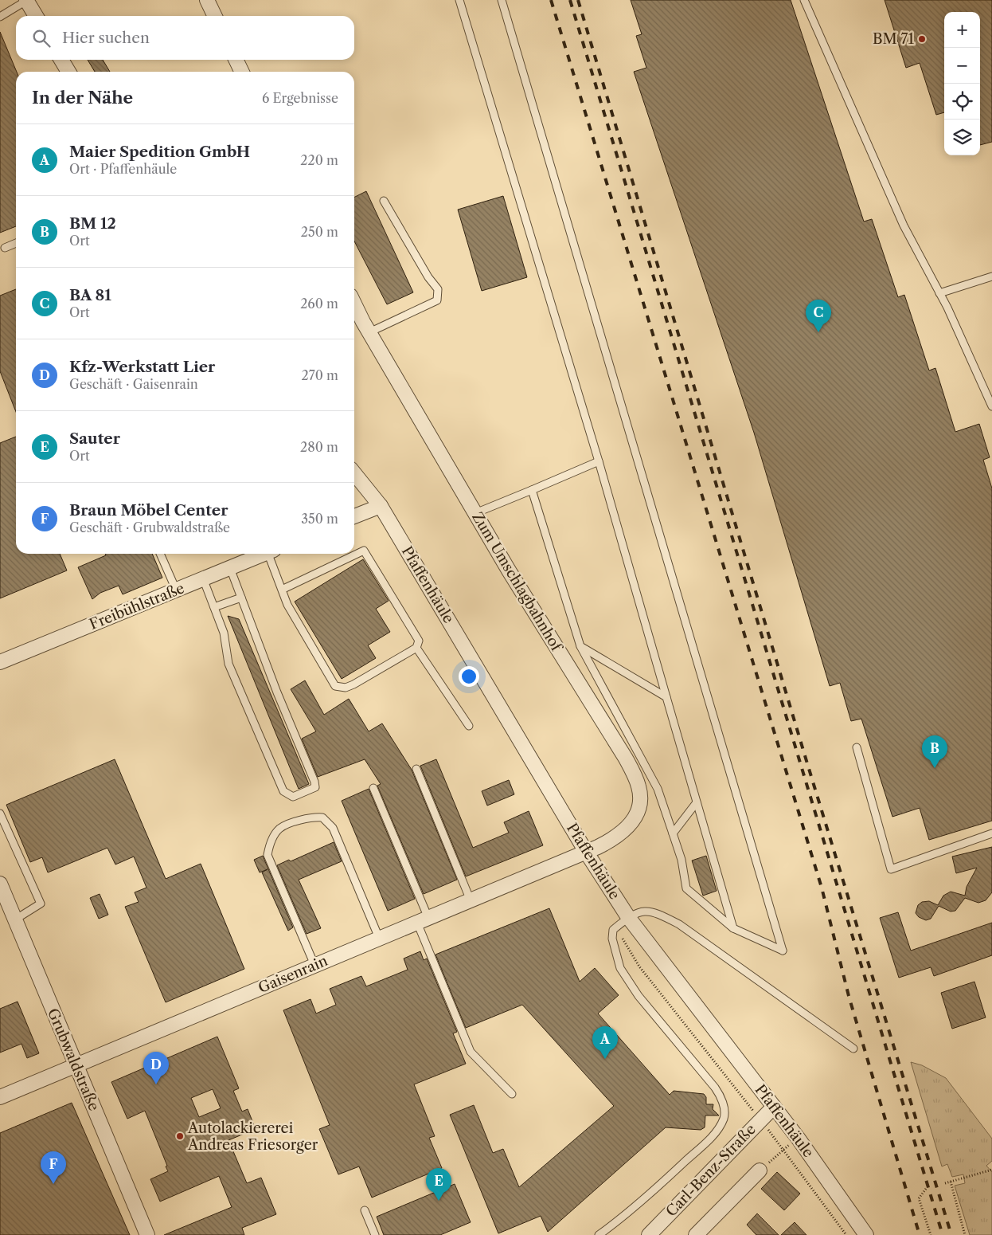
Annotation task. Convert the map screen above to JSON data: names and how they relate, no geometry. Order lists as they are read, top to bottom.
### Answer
{
  "streets": {
    "street": [
      "Zum Umschlagbahnhof",
      "Pfaffenhäule",
      "Freibühlstraße",
      "Gaisenrain",
      "Grubwaldstraße",
      "Carl-Benz-Straße"
    ]
  },
  "crossings": [
    ["Zum Umschlagbahnhof", "Pfaffenhäule"],
    ["Zum Umschlagbahnhof", "Gaisenrain"],
    ["Pfaffenhäule", "Gaisenrain"],
    ["Pfaffenhäule", "Carl-Benz-Straße"],
    ["Gaisenrain", "Grubwaldstraße"]
  ],
  "places": ["BM 71", "Autolackiererei Andreas Friesorger"],
  "page": {
    "map_buttons": ["+", "−"],
    "search": "Hier suchen",
    "heading": ["In der Nähe", "6 Ergebnisse"],
    "list": [
      {
        "mark": "A",
        "name": "Maier Spedition GmbH",
        "note": "Ort · Pfaffenhäule",
        "value": "220 m"
      },
      {
        "mark": "B",
        "name": "BM 12",
        "note": "Ort",
        "value": "250 m"
      },
      {
        "mark": "C",
        "name": "BA 81",
        "note": "Ort",
        "value": "260 m"
      },
      {
        "mark": "D",
        "name": "Kfz-Werkstatt Lier",
        "note": "Geschäft · Gaisenrain",
        "value": "270 m"
      },
      {
        "mark": "E",
        "name": "Sauter",
        "note": "Ort",
        "value": "280 m"
      },
      {
        "mark": "F",
        "name": "Braun Möbel Center",
        "note": "Geschäft · Grubwaldstraße",
        "value": "350 m"
      }
    ],
    "pins": [
      "C",
      "B",
      "A",
      "D",
      "F",
      "E"
    ]
  }
}
